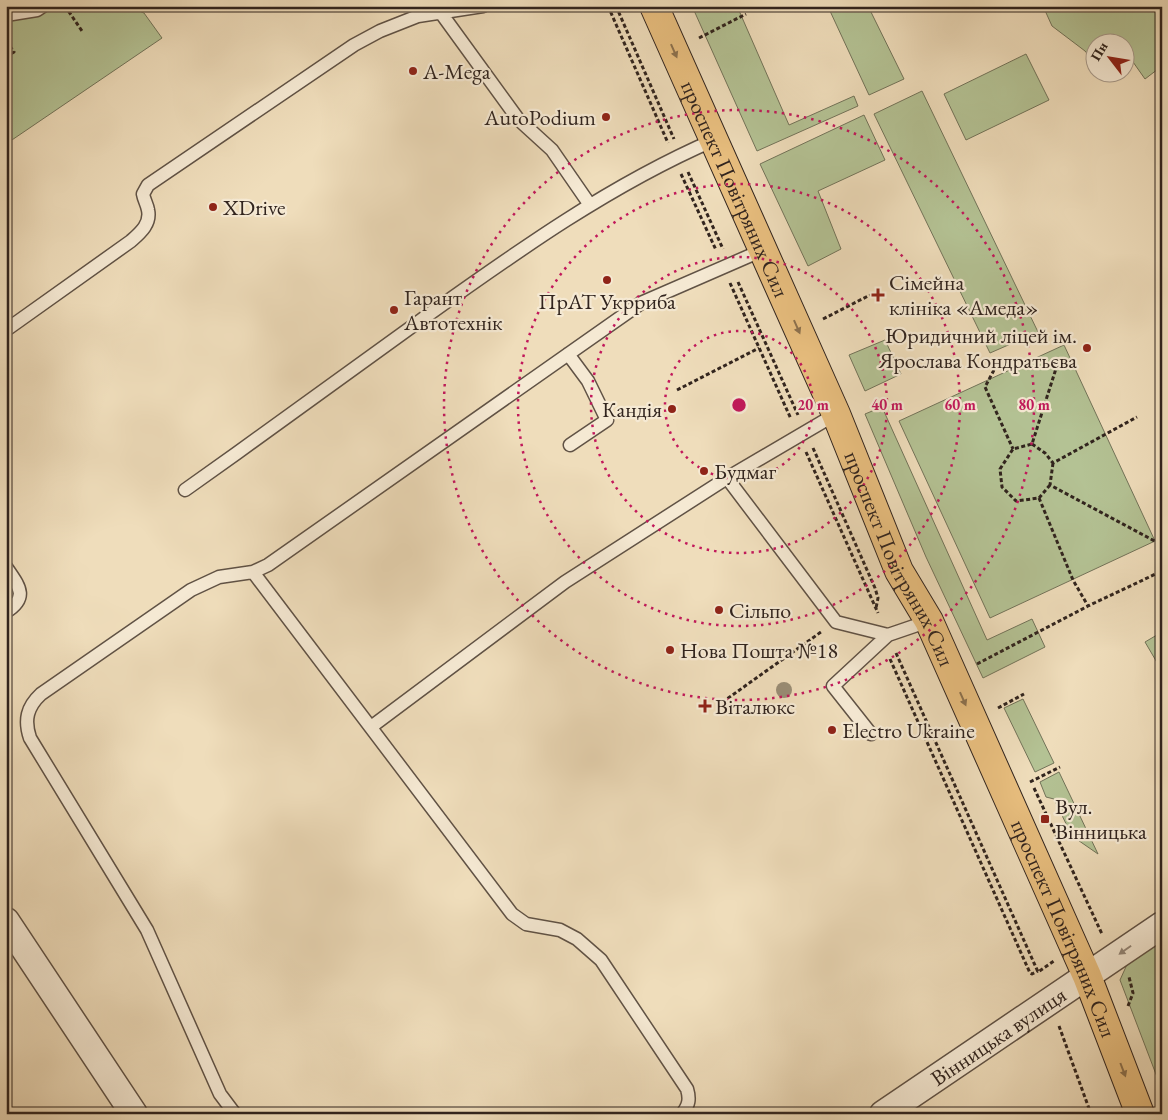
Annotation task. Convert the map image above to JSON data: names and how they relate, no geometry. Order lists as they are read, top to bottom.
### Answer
{
  "streets": {
    "main road": ["проспект Повітряних Сил"],
    "street": ["Вінницька вулиця"]
  },
  "crossings": [
    ["проспект Повітряних Сил", "Вінницька вулиця"]
  ],
  "one_way": ["проспект Повітряних Сил"],
  "places": {
    "other": [
      "A-Mega",
      "AutoPodium",
      "XDrive",
      "ПрАТ Укрриба",
      "Гарант Автотехнік",
      "Юридичний ліцей ім. Ярослава Кондратьєва",
      "Кандія",
      "Будмаг",
      "Сільпо",
      "Нова Пошта №18",
      "Electro Ukraine"
    ],
    "health": ["Сімейна клініка «Амеда»", "Віталюкс"],
    "transit": ["Вул. Вінницька"]
  },
  "north": "top left",
  "rings": [
    "20 m",
    "40 m",
    "60 m",
    "80 m"
  ]
}
